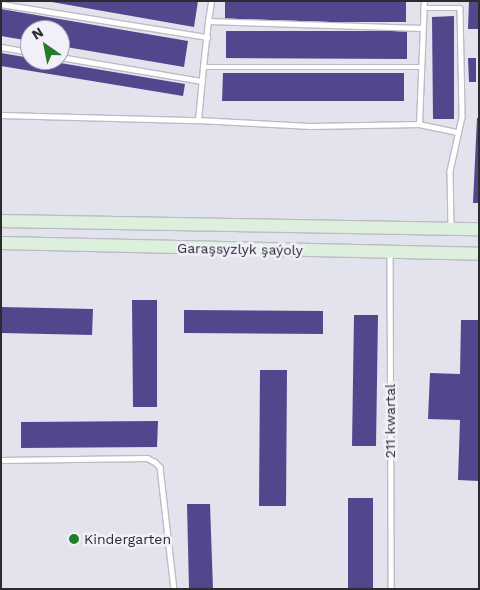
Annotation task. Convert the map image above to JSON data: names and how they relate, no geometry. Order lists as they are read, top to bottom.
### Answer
{
  "streets": {
    "main road": ["Garaşsyzlyk şaýoly"],
    "lane": ["211 kwartal"]
  },
  "crossings": [
    ["Garaşsyzlyk şaýoly", "211 kwartal"]
  ],
  "places": ["Kindergarten"],
  "north": "top left"
}
